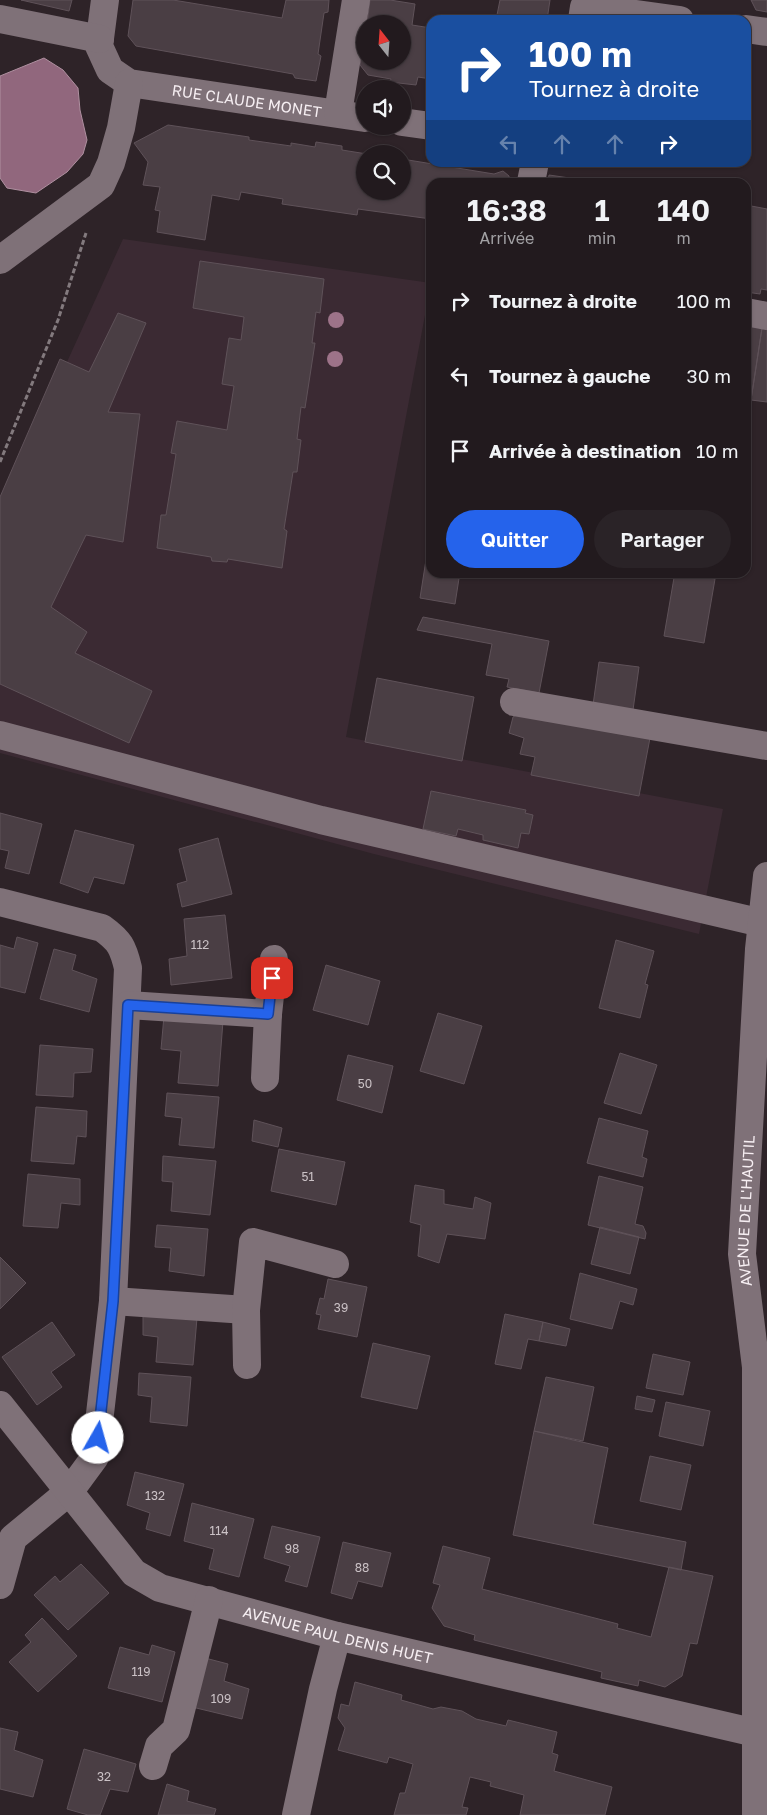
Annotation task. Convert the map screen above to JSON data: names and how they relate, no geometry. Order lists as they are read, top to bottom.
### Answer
{
  "streets": {
    "street": ["RUE CLAUDE MONET", "AVENUE DE L'HAUTIL", "AVENUE PAUL DENIS HUET"]
  },
  "crossings": [
    ["AVENUE DE L'HAUTIL", "AVENUE PAUL DENIS HUET"]
  ],
  "house_numbers": [
    "112",
    "50",
    "51",
    "39",
    "132",
    "114",
    "98",
    "88",
    "119",
    "109",
    "32"
  ],
  "north": "top",
  "page": {
    "turn": ["100 m", "Tournez à droite"],
    "eta": [
      "16:38",
      "Arrivée",
      "1",
      "min",
      "140",
      "m"
    ],
    "list": [
      {
        "name": "Tournez à droite",
        "value": "100 m"
      },
      {
        "name": "Tournez à gauche",
        "value": "30 m"
      },
      {
        "name": "Arrivée à destination",
        "value": "10 m"
      }
    ],
    "buttons": ["Quitter", "Partager"]
  }
}
